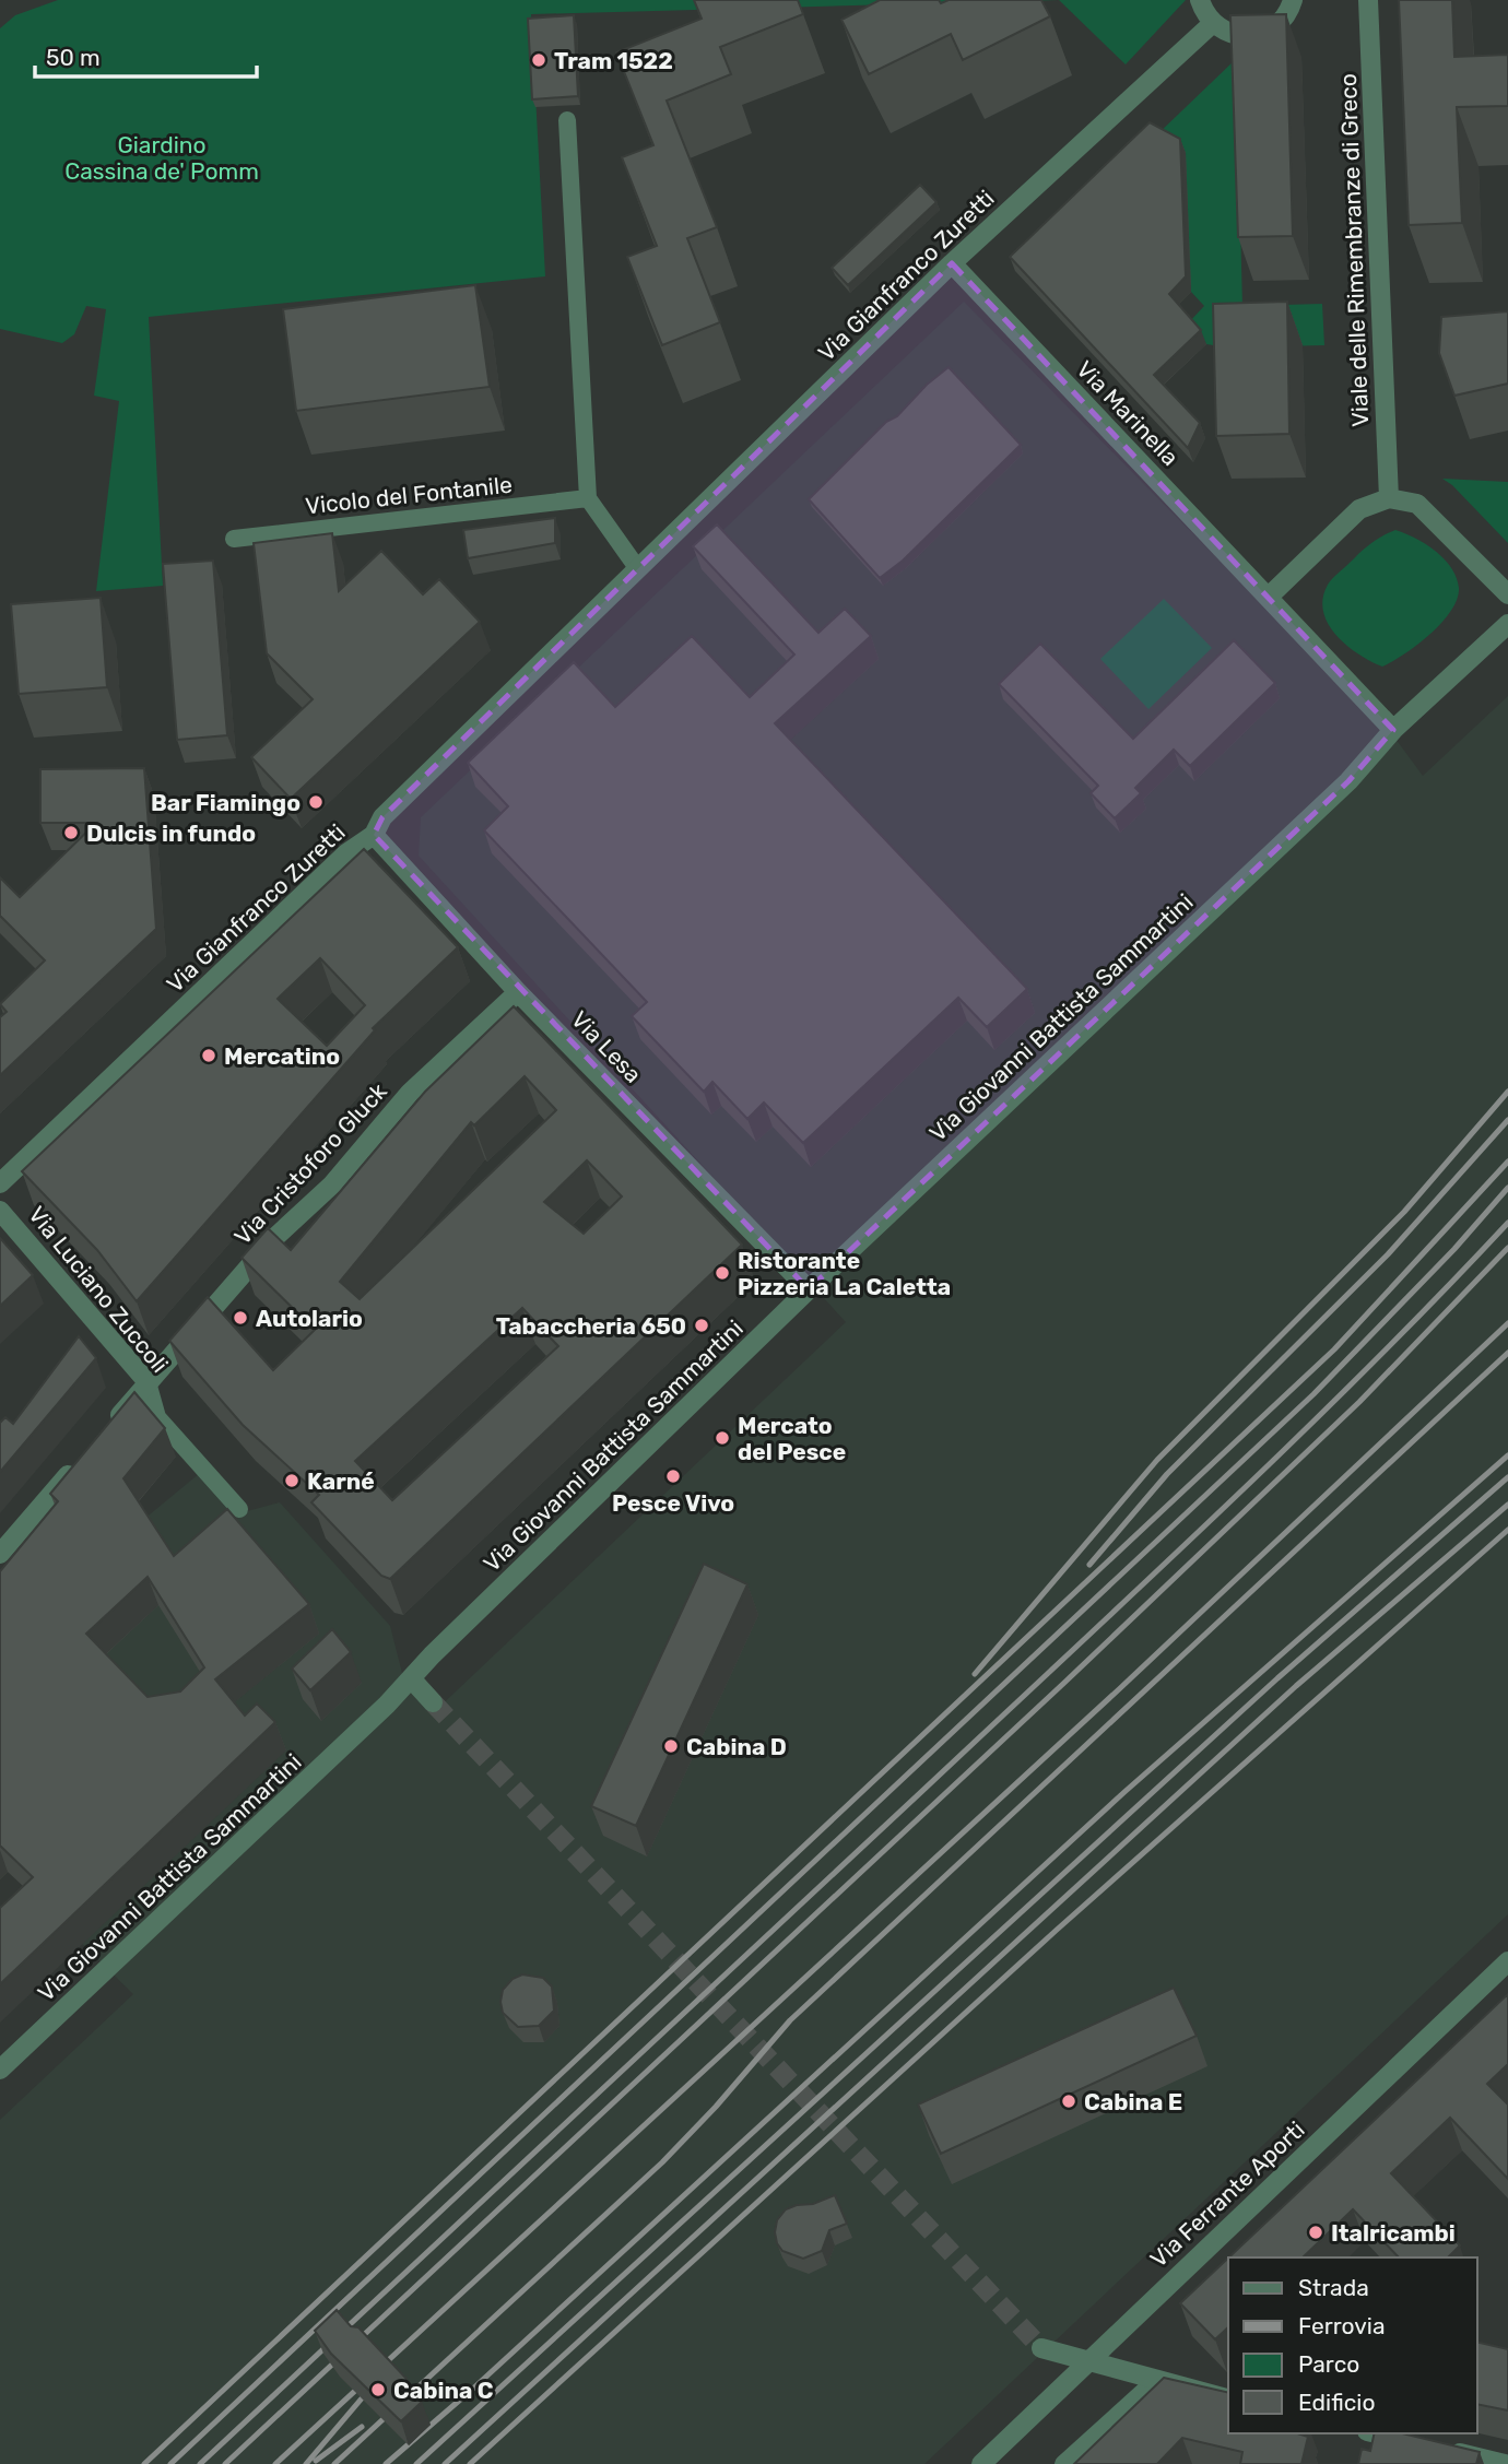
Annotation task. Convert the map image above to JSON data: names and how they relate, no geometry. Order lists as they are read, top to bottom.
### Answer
{
  "streets": {
    "street": [
      "Viale delle Rimembranze di Greco",
      "Via Gianfranco Zuretti",
      "Via Marinella",
      "Via Giovanni Battista Sammartini",
      "Via Lesa",
      "Via Cristoforo Gluck",
      "Via Luciano Zuccoli",
      "Via Ferrante Aporti"
    ],
    "lane": ["Vicolo del Fontanile"]
  },
  "crossings": [
    ["Via Gianfranco Zuretti", "Via Marinella"],
    ["Via Gianfranco Zuretti", "Via Lesa"],
    ["Via Marinella", "Via Giovanni Battista Sammartini"],
    ["Via Giovanni Battista Sammartini", "Via Lesa"],
    ["Via Lesa", "Via Cristoforo Gluck"],
    ["Via Cristoforo Gluck", "Via Luciano Zuccoli"]
  ],
  "parks": ["Giardino Cassina de' Pomm"],
  "places": [
    "Tram 1522",
    "Bar Fiamingo",
    "Dulcis in fundo",
    "Mercatino",
    "Ristorante Pizzeria La Caletta",
    "Autolario",
    "Tabaccheria 650",
    "Mercato del Pesce",
    "Pesce Vivo",
    "Karné",
    "Cabina D",
    "Cabina E",
    "Italricambi",
    "Cabina C"
  ],
  "legend": [
    "Strada",
    "Ferrovia",
    "Parco",
    "Edificio"
  ],
  "scale_bar": "50 m"
}
